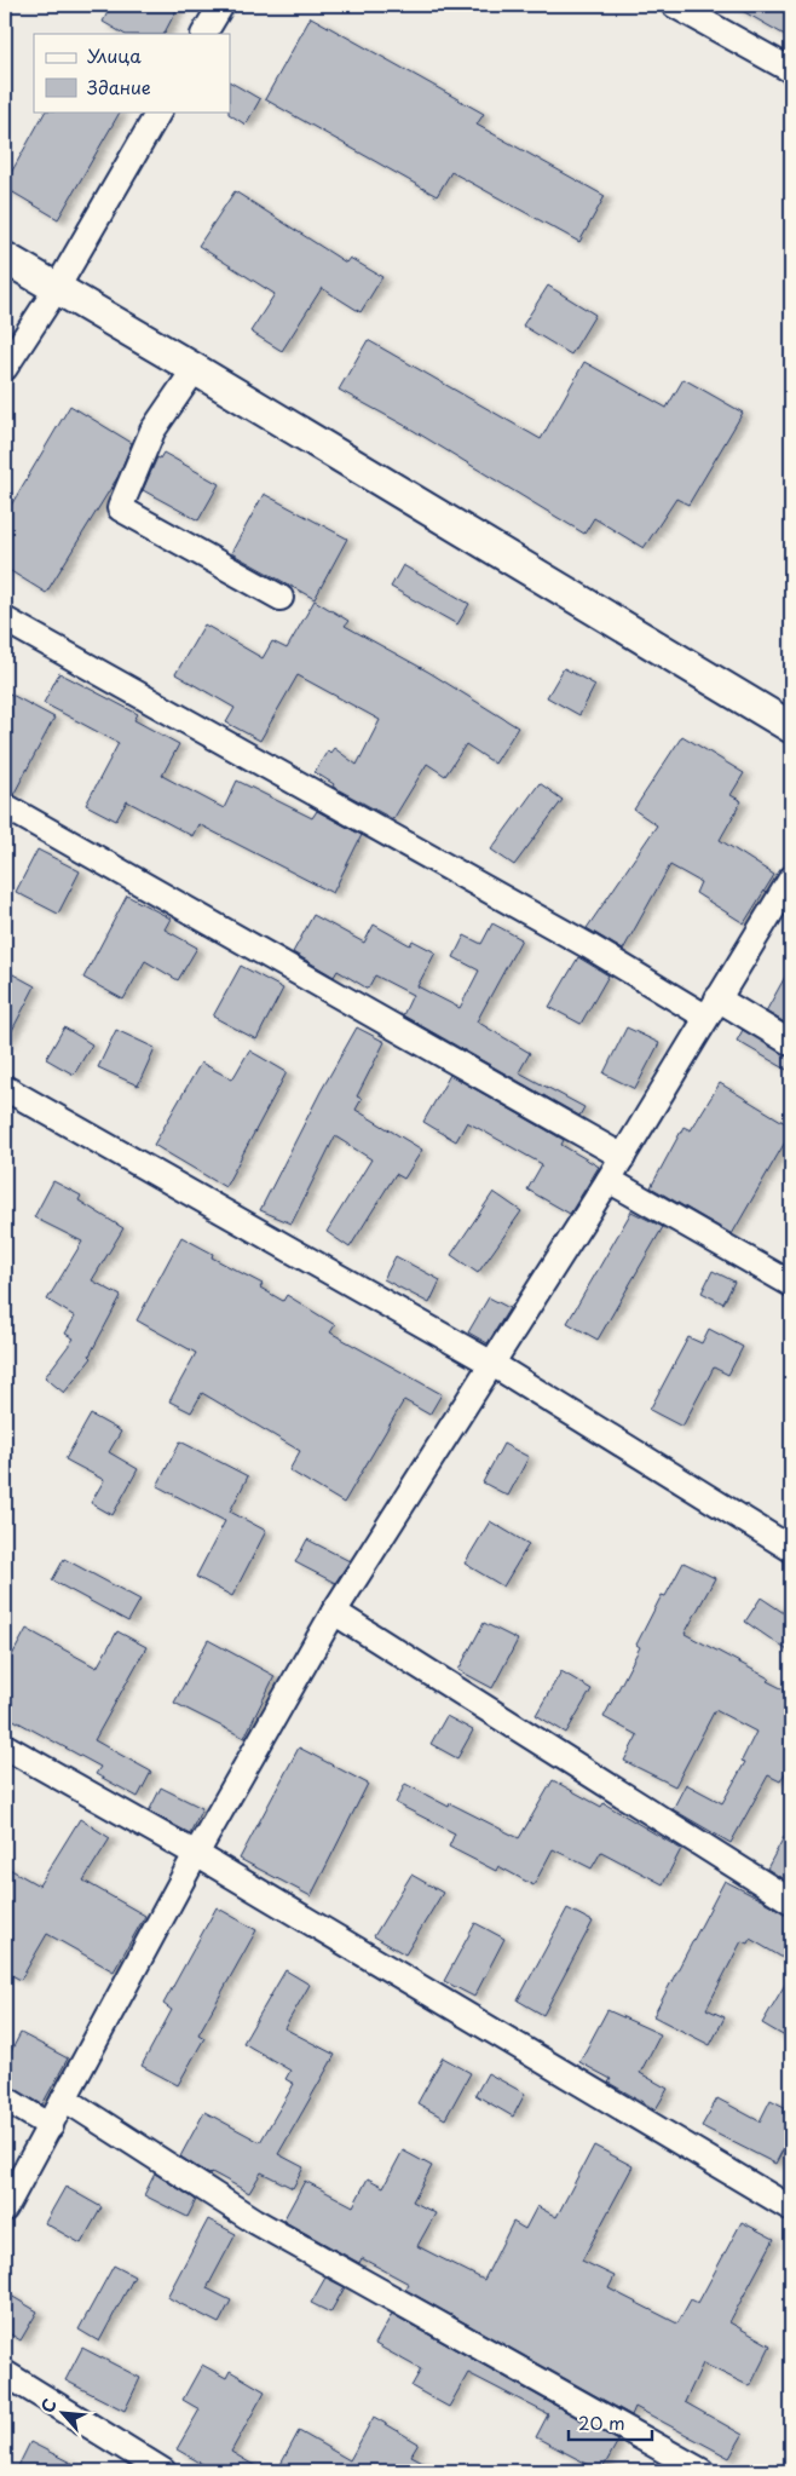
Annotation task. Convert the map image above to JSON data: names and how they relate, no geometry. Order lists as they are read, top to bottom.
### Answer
{
  "legend": ["Улица", "Здание"],
  "scale_bar": "20 m",
  "north": "top left"
}
